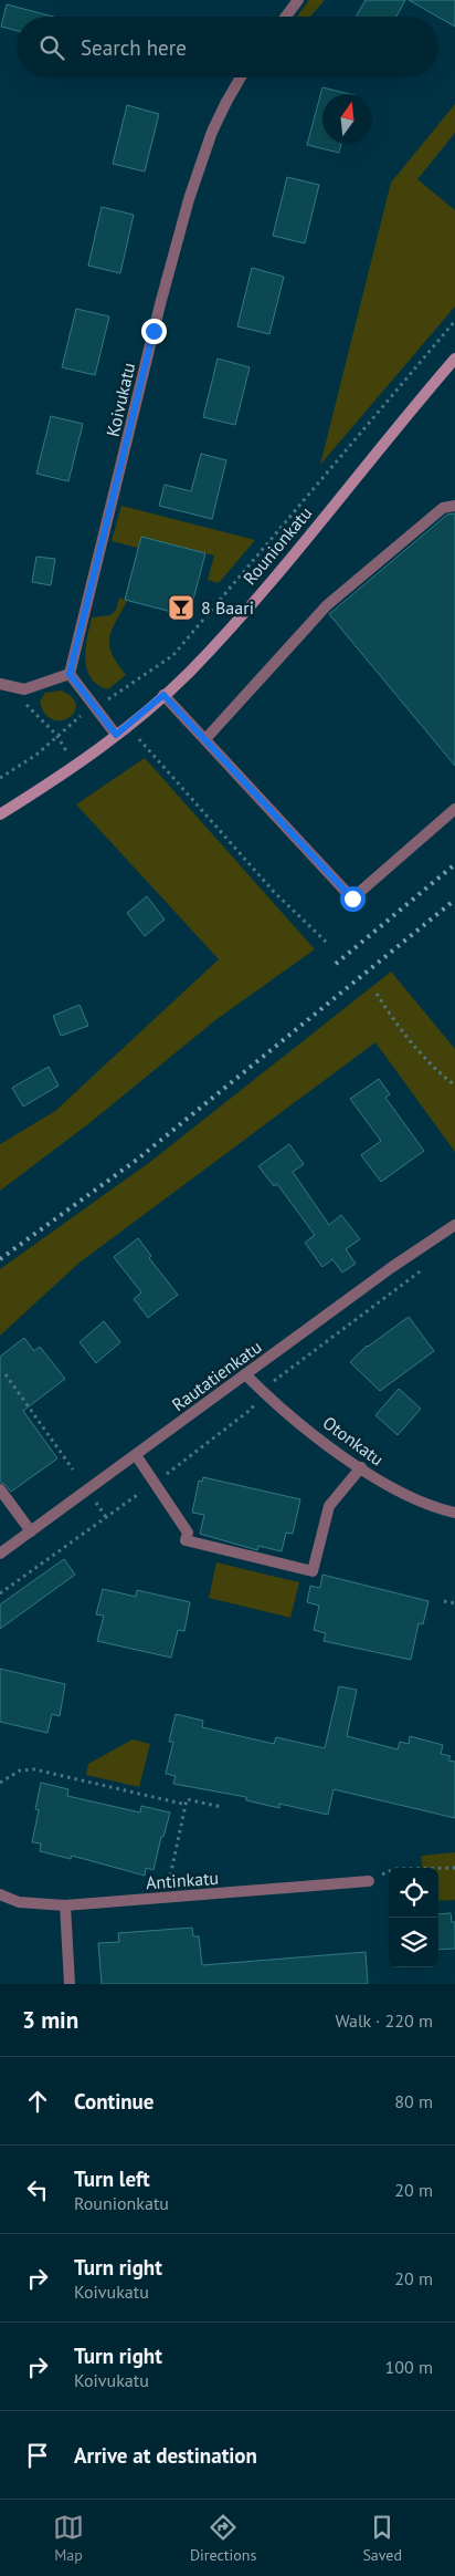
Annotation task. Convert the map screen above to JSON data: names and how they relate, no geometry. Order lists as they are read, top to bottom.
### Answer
{
  "streets": {
    "main road": ["Rounionkatu"],
    "street": [
      "Koivukatu",
      "Rautatienkatu",
      "Otonkatu",
      "Antinkatu"
    ]
  },
  "crossings": [
    ["Rautatienkatu", "Otonkatu"]
  ],
  "places": {
    "bar": ["8 Baari"]
  },
  "north": "top",
  "page": {
    "search": "Search here",
    "heading": ["3 min", "Walk · 220 m"],
    "list": [
      ["Continue", "80 m"],
      ["Turn left", "Rounionkatu", "20 m"],
      ["Turn right", "Koivukatu", "20 m"],
      ["Turn right", "Koivukatu", "100 m"],
      "Arrive at destination"
    ],
    "nav": ["Map", "Directions", "Saved"]
  }
}
